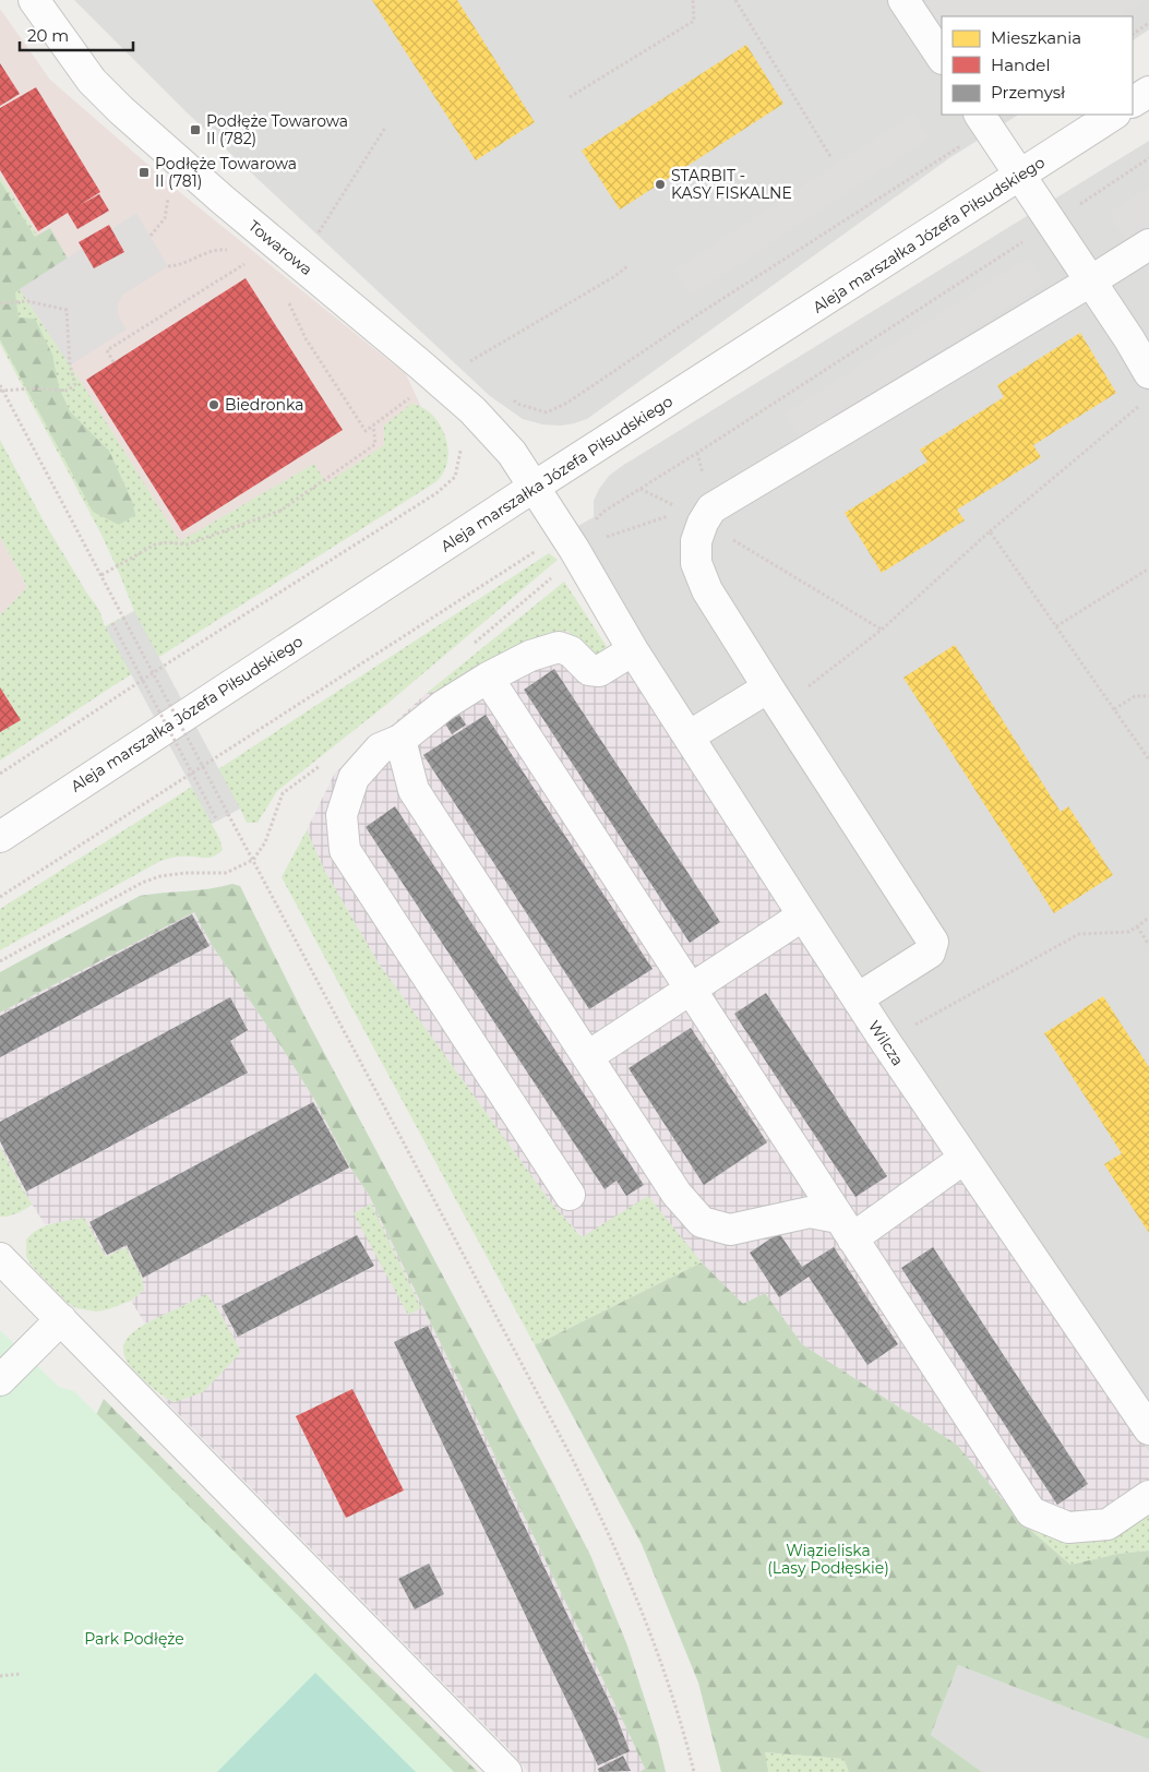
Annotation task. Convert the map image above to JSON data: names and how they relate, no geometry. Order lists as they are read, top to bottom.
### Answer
{
  "streets": {
    "street": ["Aleja marszałka Józefa Piłsudskiego", "Towarowa", "Wilcza"]
  },
  "crossings": [
    ["Aleja marszałka Józefa Piłsudskiego", "Towarowa"],
    ["Towarowa", "Wilcza"]
  ],
  "parks": ["Wiązieliska (Lasy Podłęskie)", "Park Podłęże"],
  "places": {
    "transit": ["Podłęże Towarowa II (782)", "Podłęże Towarowa II (781)"],
    "other": ["STARBIT - KASY FISKALNE", "Biedronka"]
  },
  "legend": ["Mieszkania", "Handel", "Przemysł"],
  "scale_bar": "20 m"
}
